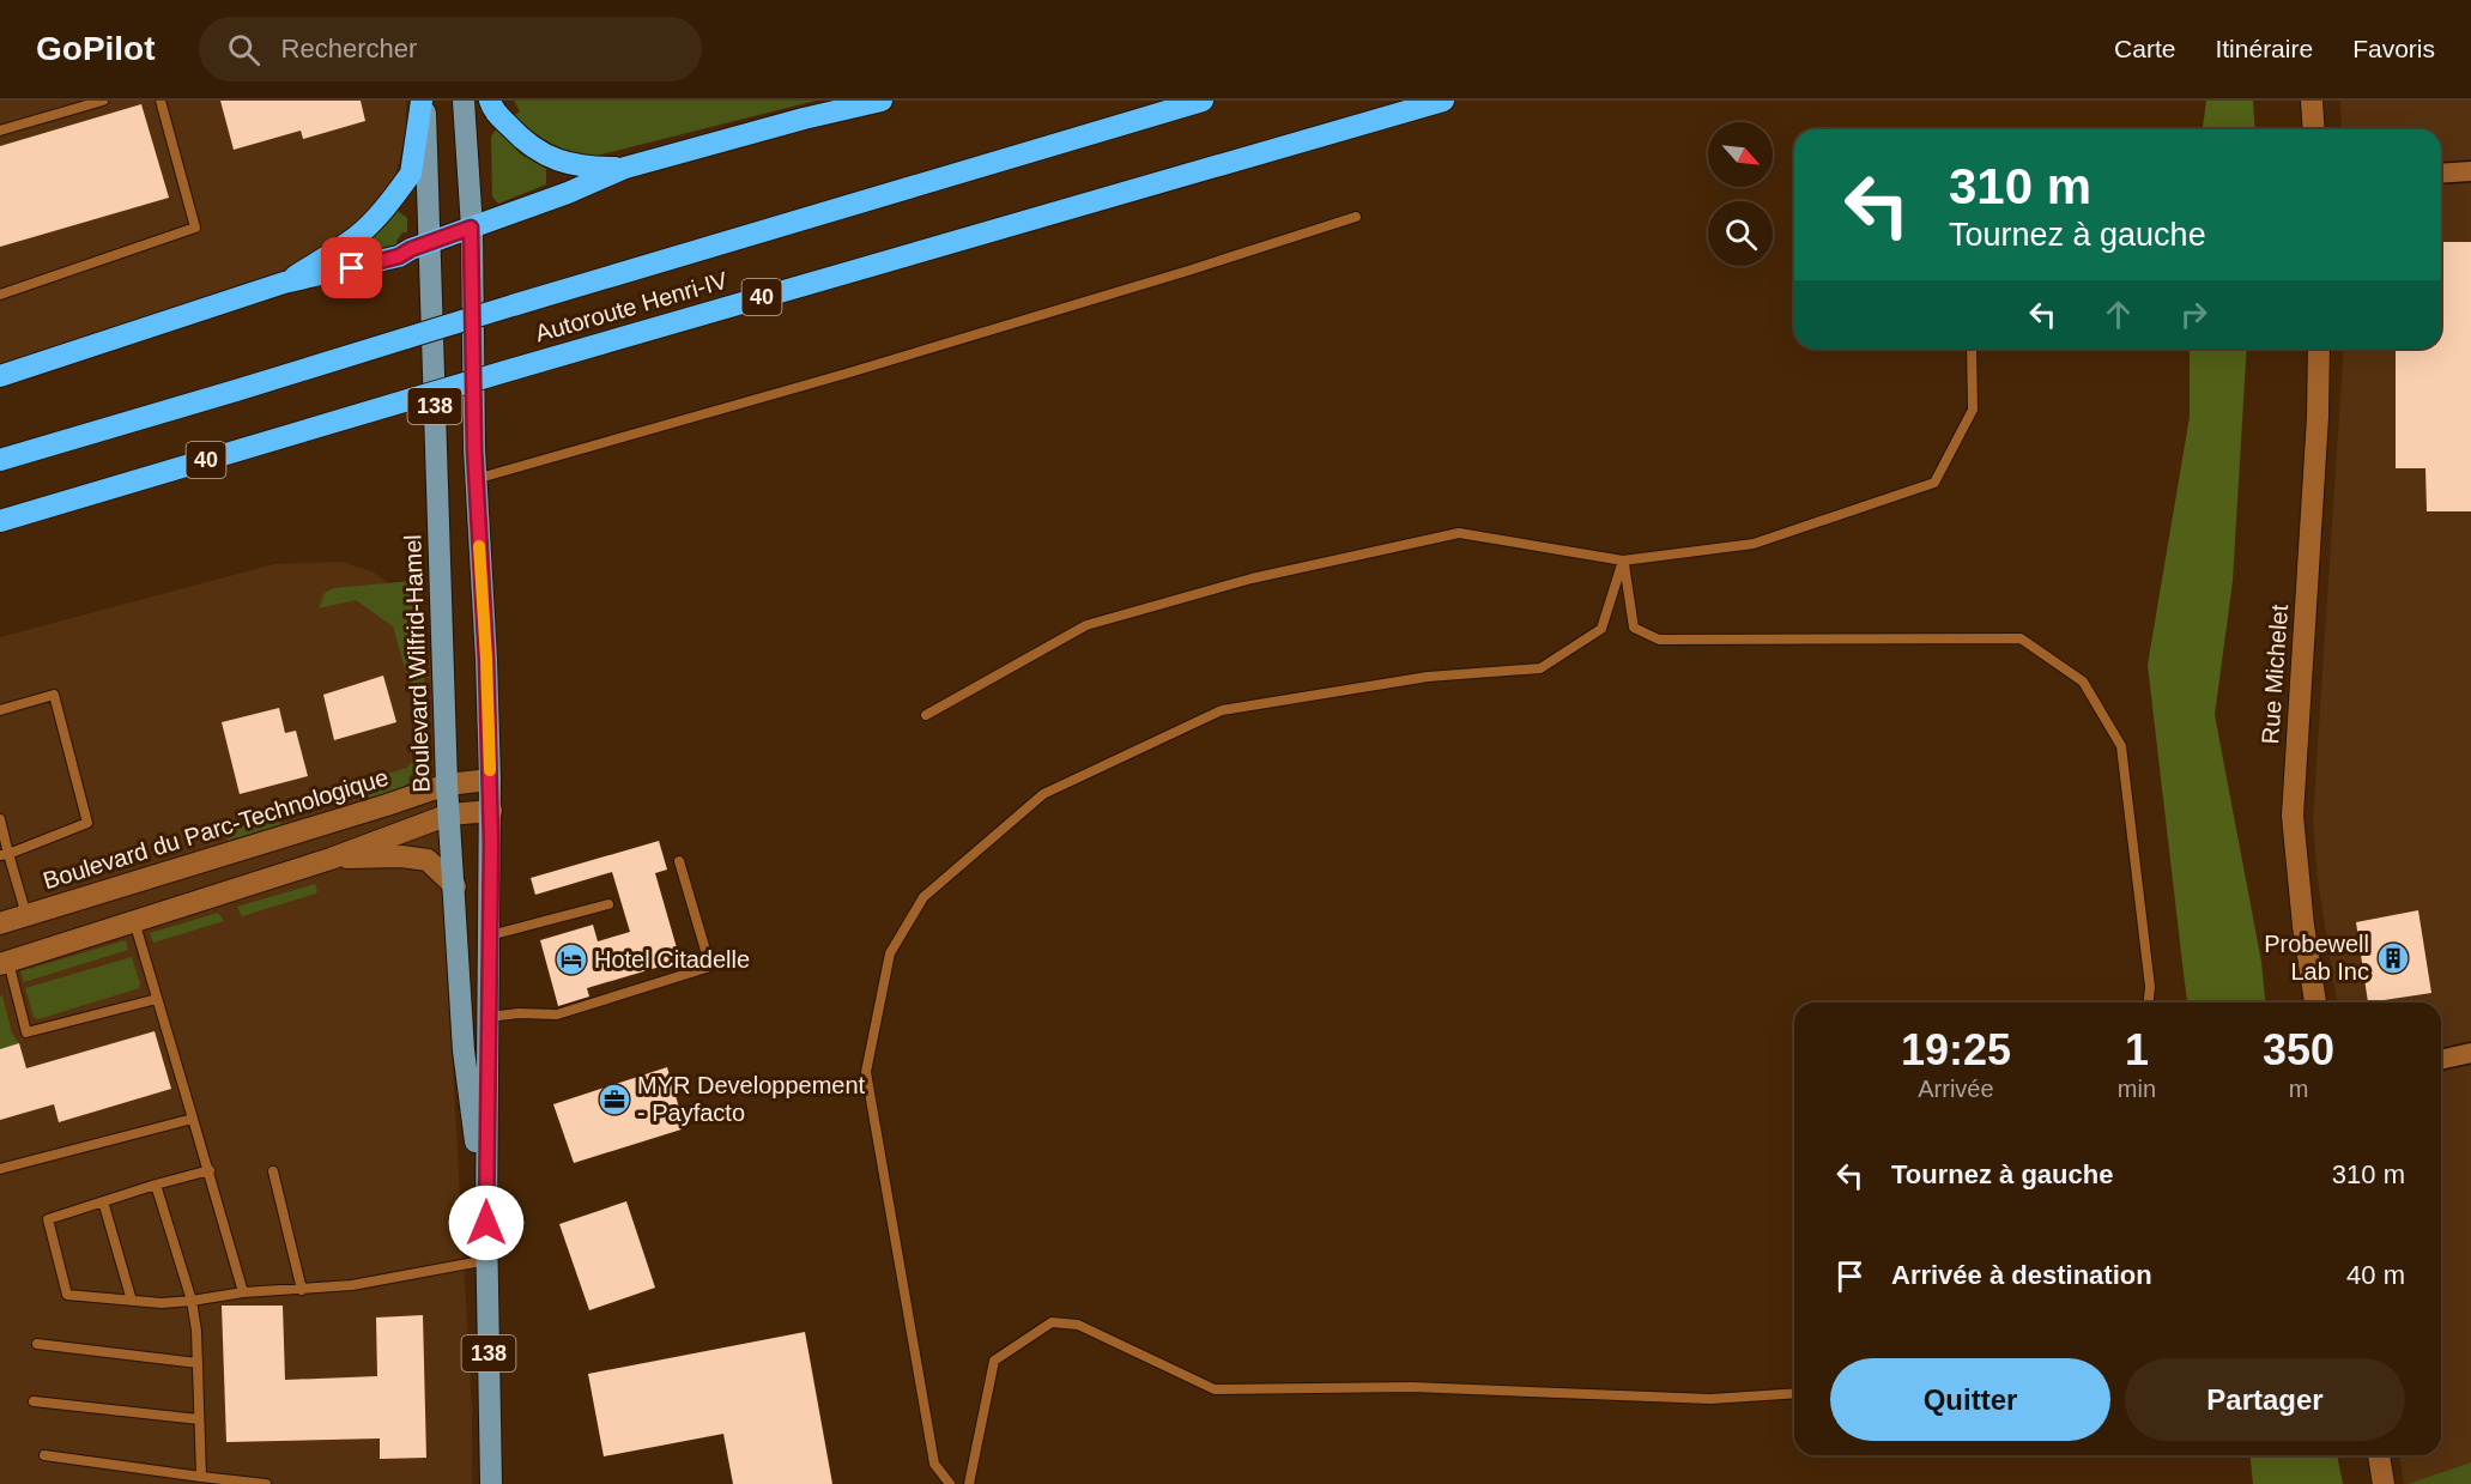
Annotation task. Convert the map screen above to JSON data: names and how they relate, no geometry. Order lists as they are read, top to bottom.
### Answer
{
  "streets": {
    "highway": ["40", "Autoroute Henri-IV"],
    "main road": [
      "138",
      "Boulevard Wilfrid-Hamel",
      "Rue Michelet",
      "Boulevard du Parc-Technologique"
    ]
  },
  "crossings": [
    ["Boulevard Wilfrid-Hamel", "Boulevard du Parc-Technologique"]
  ],
  "places": {
    "building": ["Probewell Lab Inc"],
    "hotel": ["Hotel Citadelle"],
    "office": ["MYR Developpement - Payfacto"]
  },
  "north": "bottom right",
  "page": {
    "header": "GoPilot",
    "search": "Rechercher",
    "nav": ["Carte", "Itinéraire", "Favoris"],
    "turn": ["310 m", "Tournez à gauche"],
    "eta": [
      "19:25",
      "Arrivée",
      "1",
      "min",
      "350",
      "m"
    ],
    "list": [
      {
        "name": "Tournez à gauche",
        "value": "310 m"
      },
      {
        "name": "Arrivée à destination",
        "value": "40 m"
      }
    ],
    "buttons": ["Quitter", "Partager"]
  }
}
